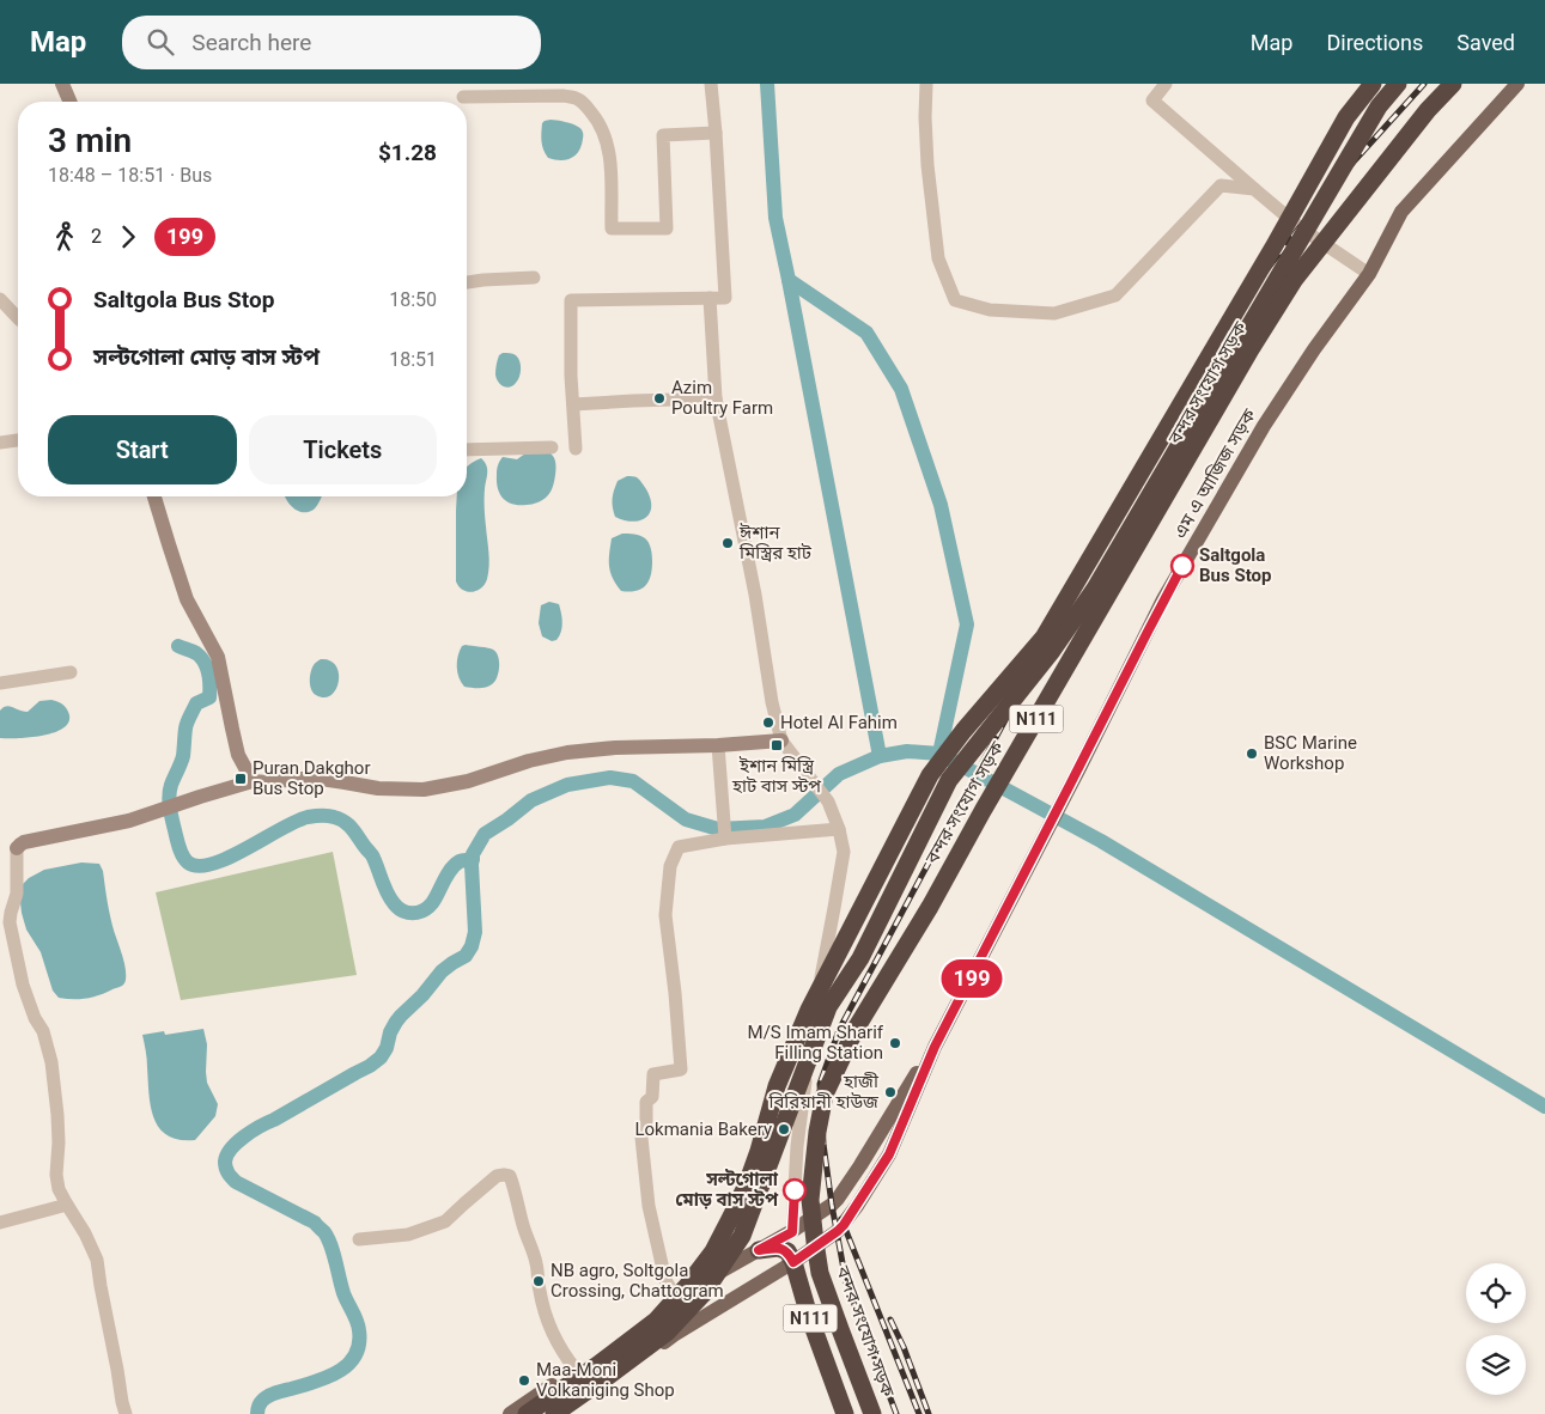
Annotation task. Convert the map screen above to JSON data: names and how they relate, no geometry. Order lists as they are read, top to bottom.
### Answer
{
  "streets": {
    "highway": ["বন্দর সংযোগ সড়ক", "N111"],
    "main road": ["এম এ আজিজ সড়ক"]
  },
  "crossings": [
    ["এম এ আজিজ সড়ক", "N111"]
  ],
  "places": {
    "other": [
      "Azim Poultry Farm",
      "ঈশান মিস্ত্রির হাট",
      "Saltgola Bus Stop",
      "Hotel Al Fahim",
      "BSC Marine Workshop",
      "M/S Imam Sharif Filling Station",
      "হাজী বিরিয়ানী হাউজ",
      "Lokmania Bakery",
      "সল্টগোলা মোড় বাস স্টপ",
      "NB agro, Soltgola Crossing, Chattogram",
      "Maa-Moni Volkaniging Shop"
    ],
    "transit": ["ইশান মিস্ত্রি হাট বাস স্টপ", "Puran Dakghor Bus Stop"]
  },
  "lines": ["bus line 199"],
  "page": {
    "header": "Map",
    "search": "Search here",
    "nav": ["Map", "Directions", "Saved"],
    "on_map": "199",
    "heading": ["3 min", "18:48 – 18:51 · Bus", "$1.28"],
    "legs": ["2", "199"],
    "list": [
      {
        "name": "Saltgola Bus Stop",
        "value": "18:50"
      },
      {
        "name": "সল্টগোলা মোড় বাস স্টপ",
        "value": "18:51"
      }
    ],
    "buttons": ["Start", "Tickets"]
  }
}
